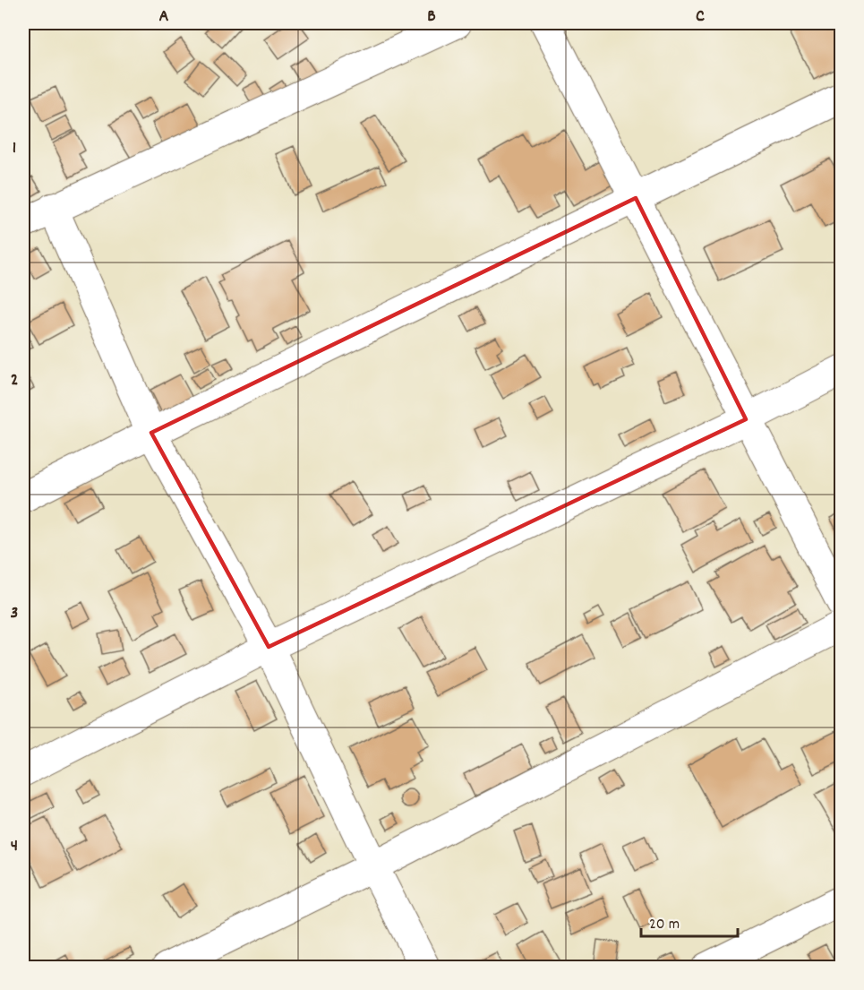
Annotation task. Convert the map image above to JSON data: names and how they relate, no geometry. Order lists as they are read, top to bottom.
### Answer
{
  "scale_bar": "20 m",
  "grid": {
    "columns": ["A", "B", "C"],
    "rows": [
      "1",
      "2",
      "3",
      "4"
    ]
  }
}
